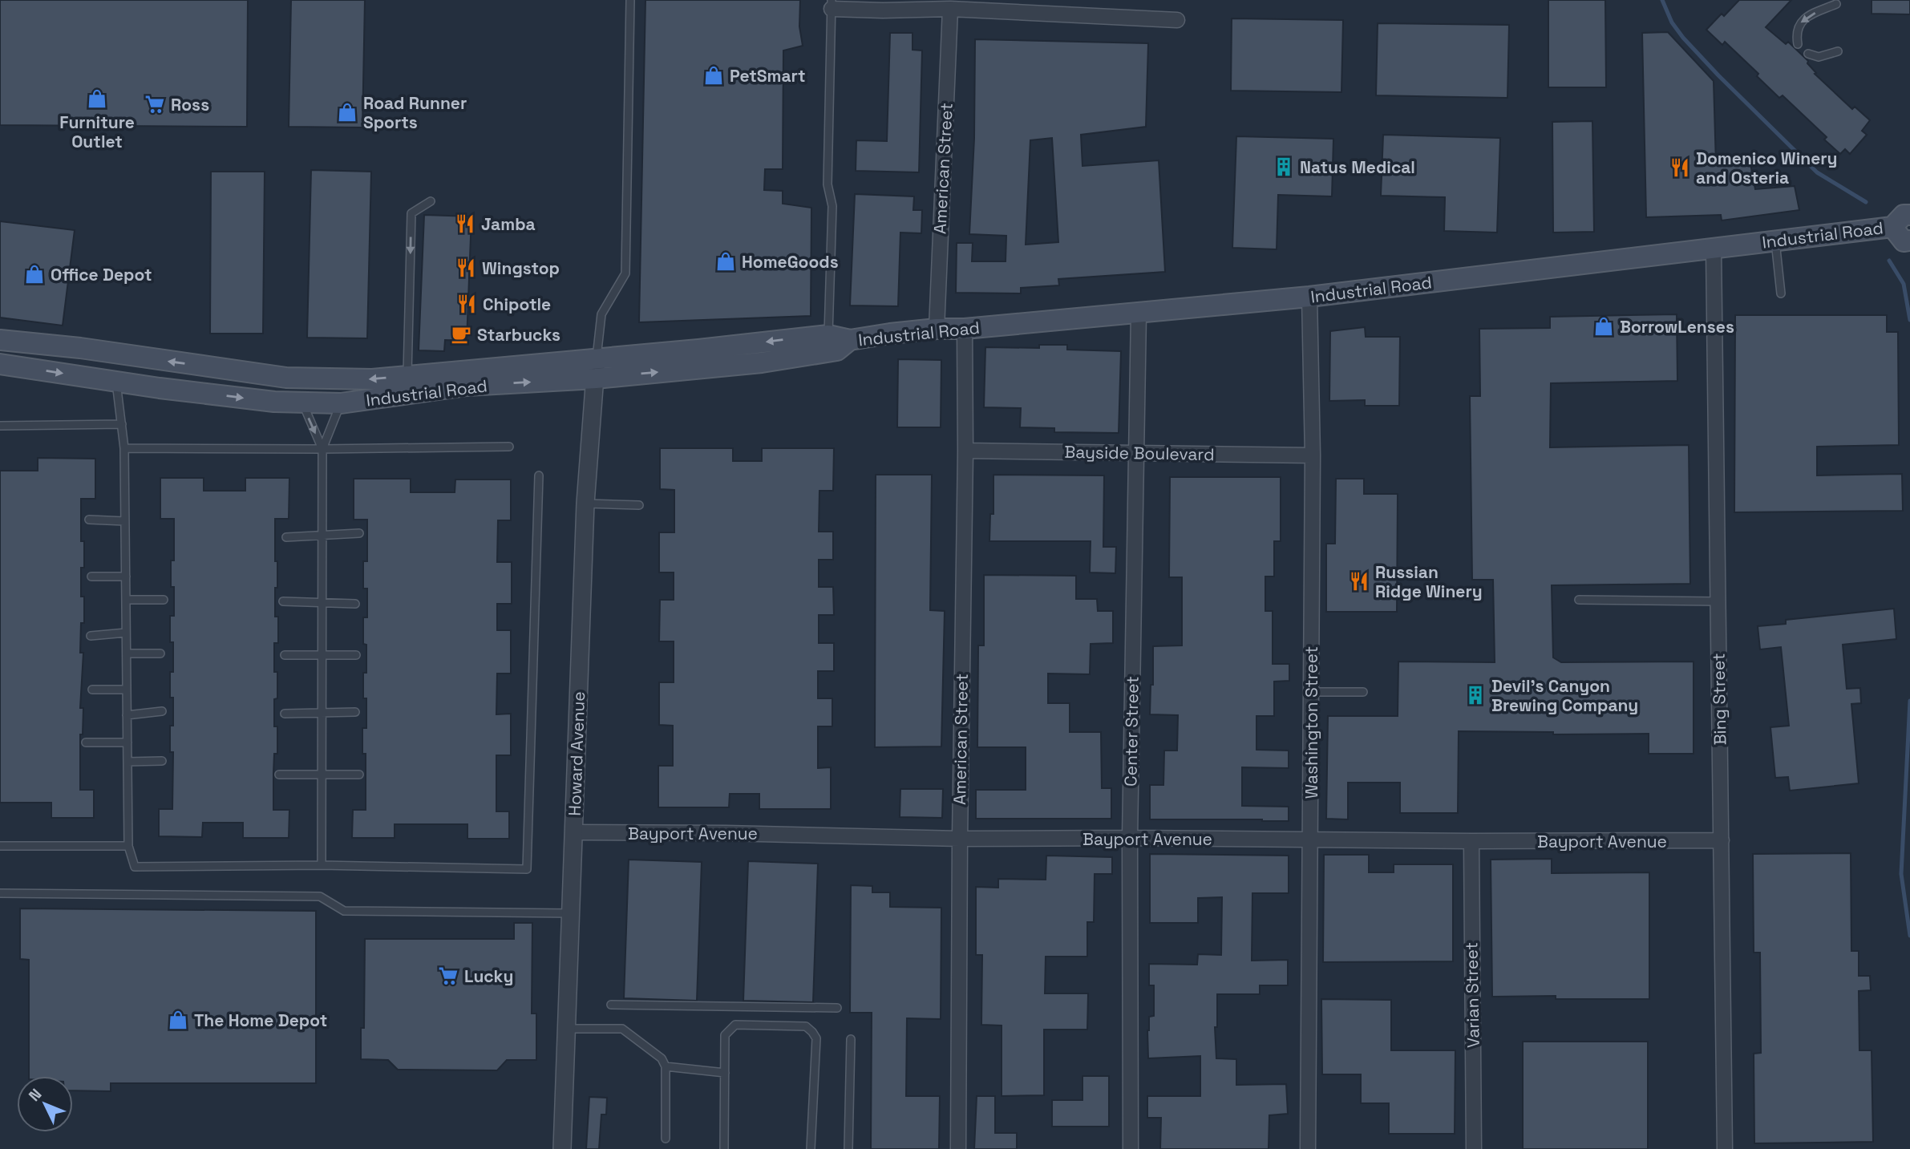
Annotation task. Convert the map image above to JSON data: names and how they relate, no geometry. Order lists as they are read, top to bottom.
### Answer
{
  "streets": {
    "main road": ["Industrial Road"],
    "street": [
      "American Street",
      "Bayside Boulevard",
      "Bing Street",
      "Washington Street",
      "Center Street",
      "Howard Avenue",
      "Bayport Avenue",
      "Varian Street"
    ]
  },
  "crossings": [
    ["American Street", "Industrial Road"],
    ["American Street", "Bayside Boulevard"],
    ["American Street", "Bayport Avenue"],
    ["Industrial Road", "Bing Street"],
    ["Industrial Road", "Washington Street"],
    ["Industrial Road", "Center Street"],
    ["Industrial Road", "Howard Avenue"],
    ["Bayside Boulevard", "Washington Street"],
    ["Bayside Boulevard", "Center Street"],
    ["Bing Street", "Bayport Avenue"],
    ["Washington Street", "Bayport Avenue"],
    ["Center Street", "Bayport Avenue"],
    ["Howard Avenue", "Bayport Avenue"],
    ["Bayport Avenue", "Varian Street"]
  ],
  "places": {
    "shop": [
      "PetSmart",
      "Furniture Outlet",
      "Road Runner Sports",
      "HomeGoods",
      "Office Depot",
      "BorrowLenses",
      "The Home Depot"
    ],
    "supermarket": ["Ross", "Lucky"],
    "building": ["Natus Medical", "Devil's Canyon Brewing Company"],
    "restaurant": [
      "Domenico Winery and Osteria",
      "Jamba",
      "Wingstop",
      "Chipotle",
      "Russian Ridge Winery"
    ],
    "cafe": ["Starbucks"]
  },
  "north": "top left"
}
